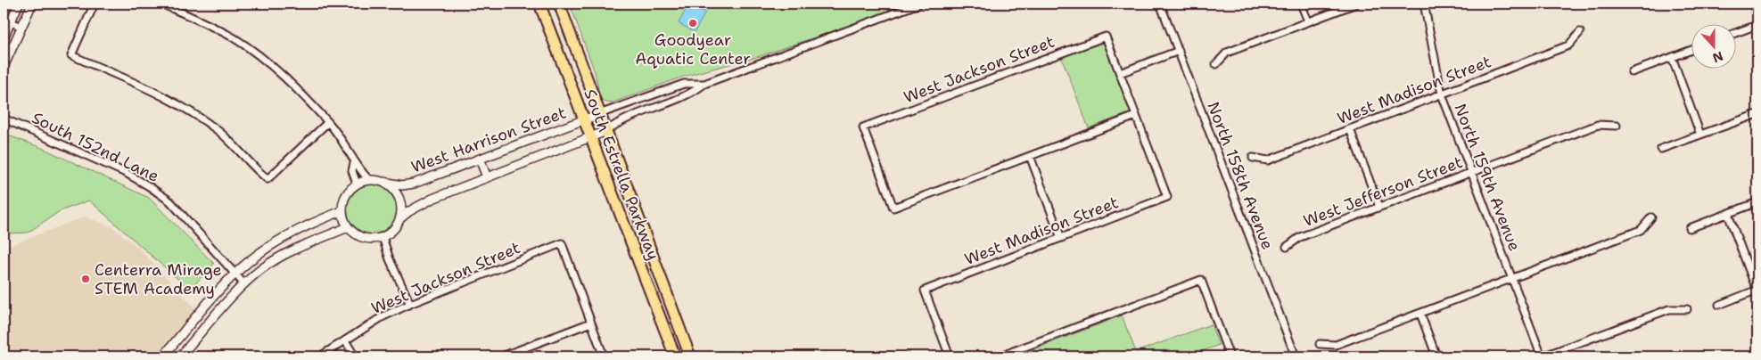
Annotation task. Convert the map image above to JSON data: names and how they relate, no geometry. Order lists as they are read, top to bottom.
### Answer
{
  "streets": {
    "main road": ["South Estrella Parkway"],
    "street": [
      "West Jackson Street",
      "West Madison Street",
      "West Harrison Street",
      "South 152nd Lane",
      "North 158th Avenue",
      "North 159th Avenue",
      "West Jefferson Street"
    ]
  },
  "crossings": [
    ["West Madison Street", "North 159th Avenue"],
    ["West Harrison Street", "South Estrella Parkway"],
    ["North 159th Avenue", "West Jefferson Street"]
  ],
  "places": ["Goodyear Aquatic Center", "Centerra Mirage STEM Academy"],
  "north": "bottom"
}
